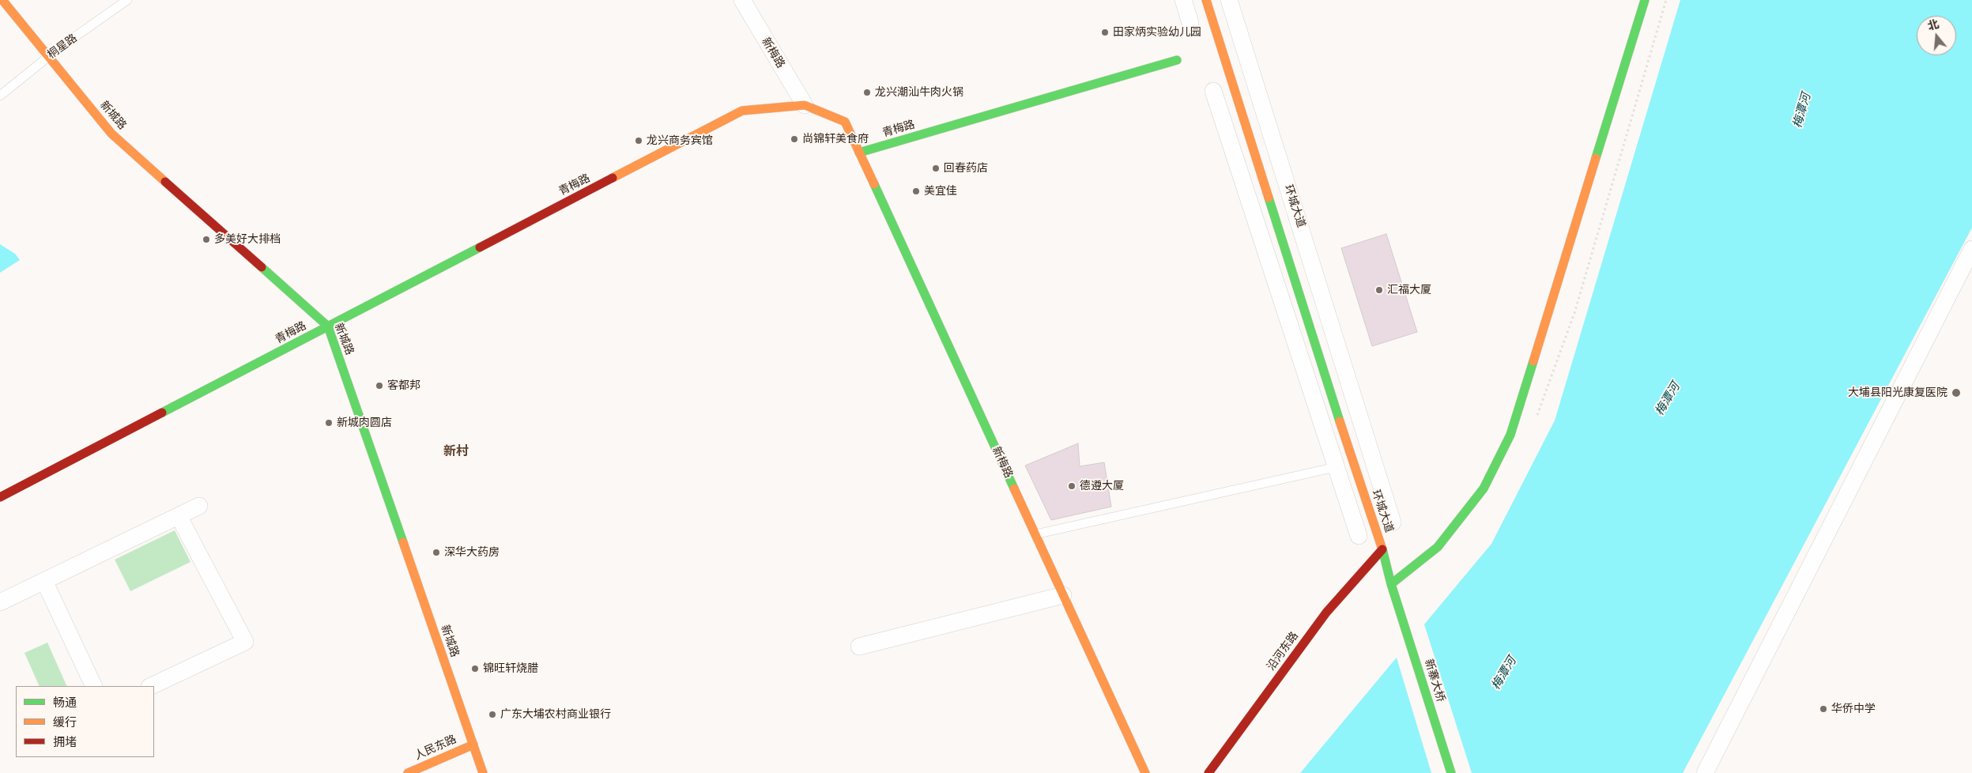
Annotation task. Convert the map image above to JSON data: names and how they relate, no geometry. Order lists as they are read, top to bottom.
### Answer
{
  "streets": {
    "main road": [
      "新梅路",
      "新城路",
      "青梅路",
      "环城大道",
      "沿河东路",
      "新寨大桥",
      "人民东路"
    ],
    "lane": ["桐星路"]
  },
  "crossings": [
    ["桐星路", "新城路"],
    ["新梅路", "青梅路"],
    ["新城路", "青梅路"],
    ["新城路", "人民东路"],
    ["环城大道", "沿河东路"],
    ["环城大道", "新寨大桥"],
    ["沿河东路", "新寨大桥"]
  ],
  "districts": ["新村"],
  "water": ["梅潭河"],
  "places": [
    "田家炳实验幼儿园",
    "龙兴潮汕牛肉火锅",
    "尚锦轩美食府",
    "龙兴商务宾馆",
    "回春药店",
    "美宜佳",
    "多美好大排档",
    "汇福大厦",
    "客都邦",
    "大埔县阳光康复医院",
    "新城肉圆店",
    "德遵大厦",
    "深华大药房",
    "锦旺轩烧腊",
    "华侨中学",
    "广东大埔农村商业银行"
  ],
  "legend": ["畅通", "缓行", "拥堵"],
  "north": "top"
}
